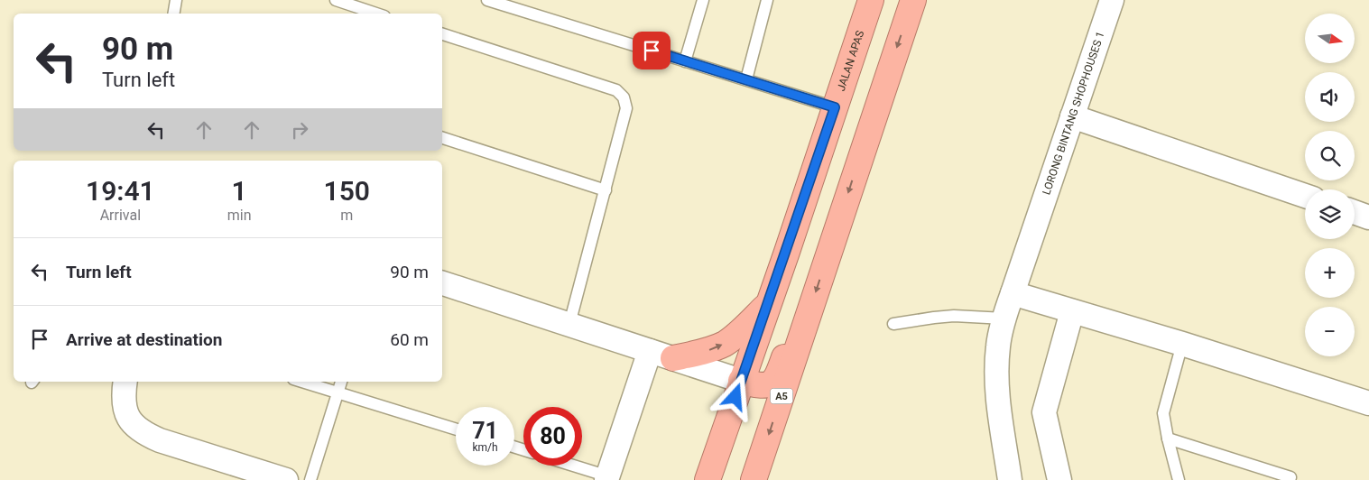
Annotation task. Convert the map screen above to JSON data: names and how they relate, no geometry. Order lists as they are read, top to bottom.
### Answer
{
  "streets": {
    "highway": ["JALAN APAS", "A5"],
    "street": ["LORONG BINTANG SHOPHOUSES 1"]
  },
  "north": "right",
  "page": {
    "map_buttons": ["+", "−"],
    "turn": ["90 m", "Turn left"],
    "eta": [
      "19:41",
      "Arrival",
      "1",
      "min",
      "150",
      "m"
    ],
    "list": [
      {
        "name": "Turn left",
        "value": "90 m"
      },
      {
        "name": "Arrive at destination",
        "value": "60 m"
      }
    ],
    "speed": "71 km/h",
    "limit": "80"
  }
}
